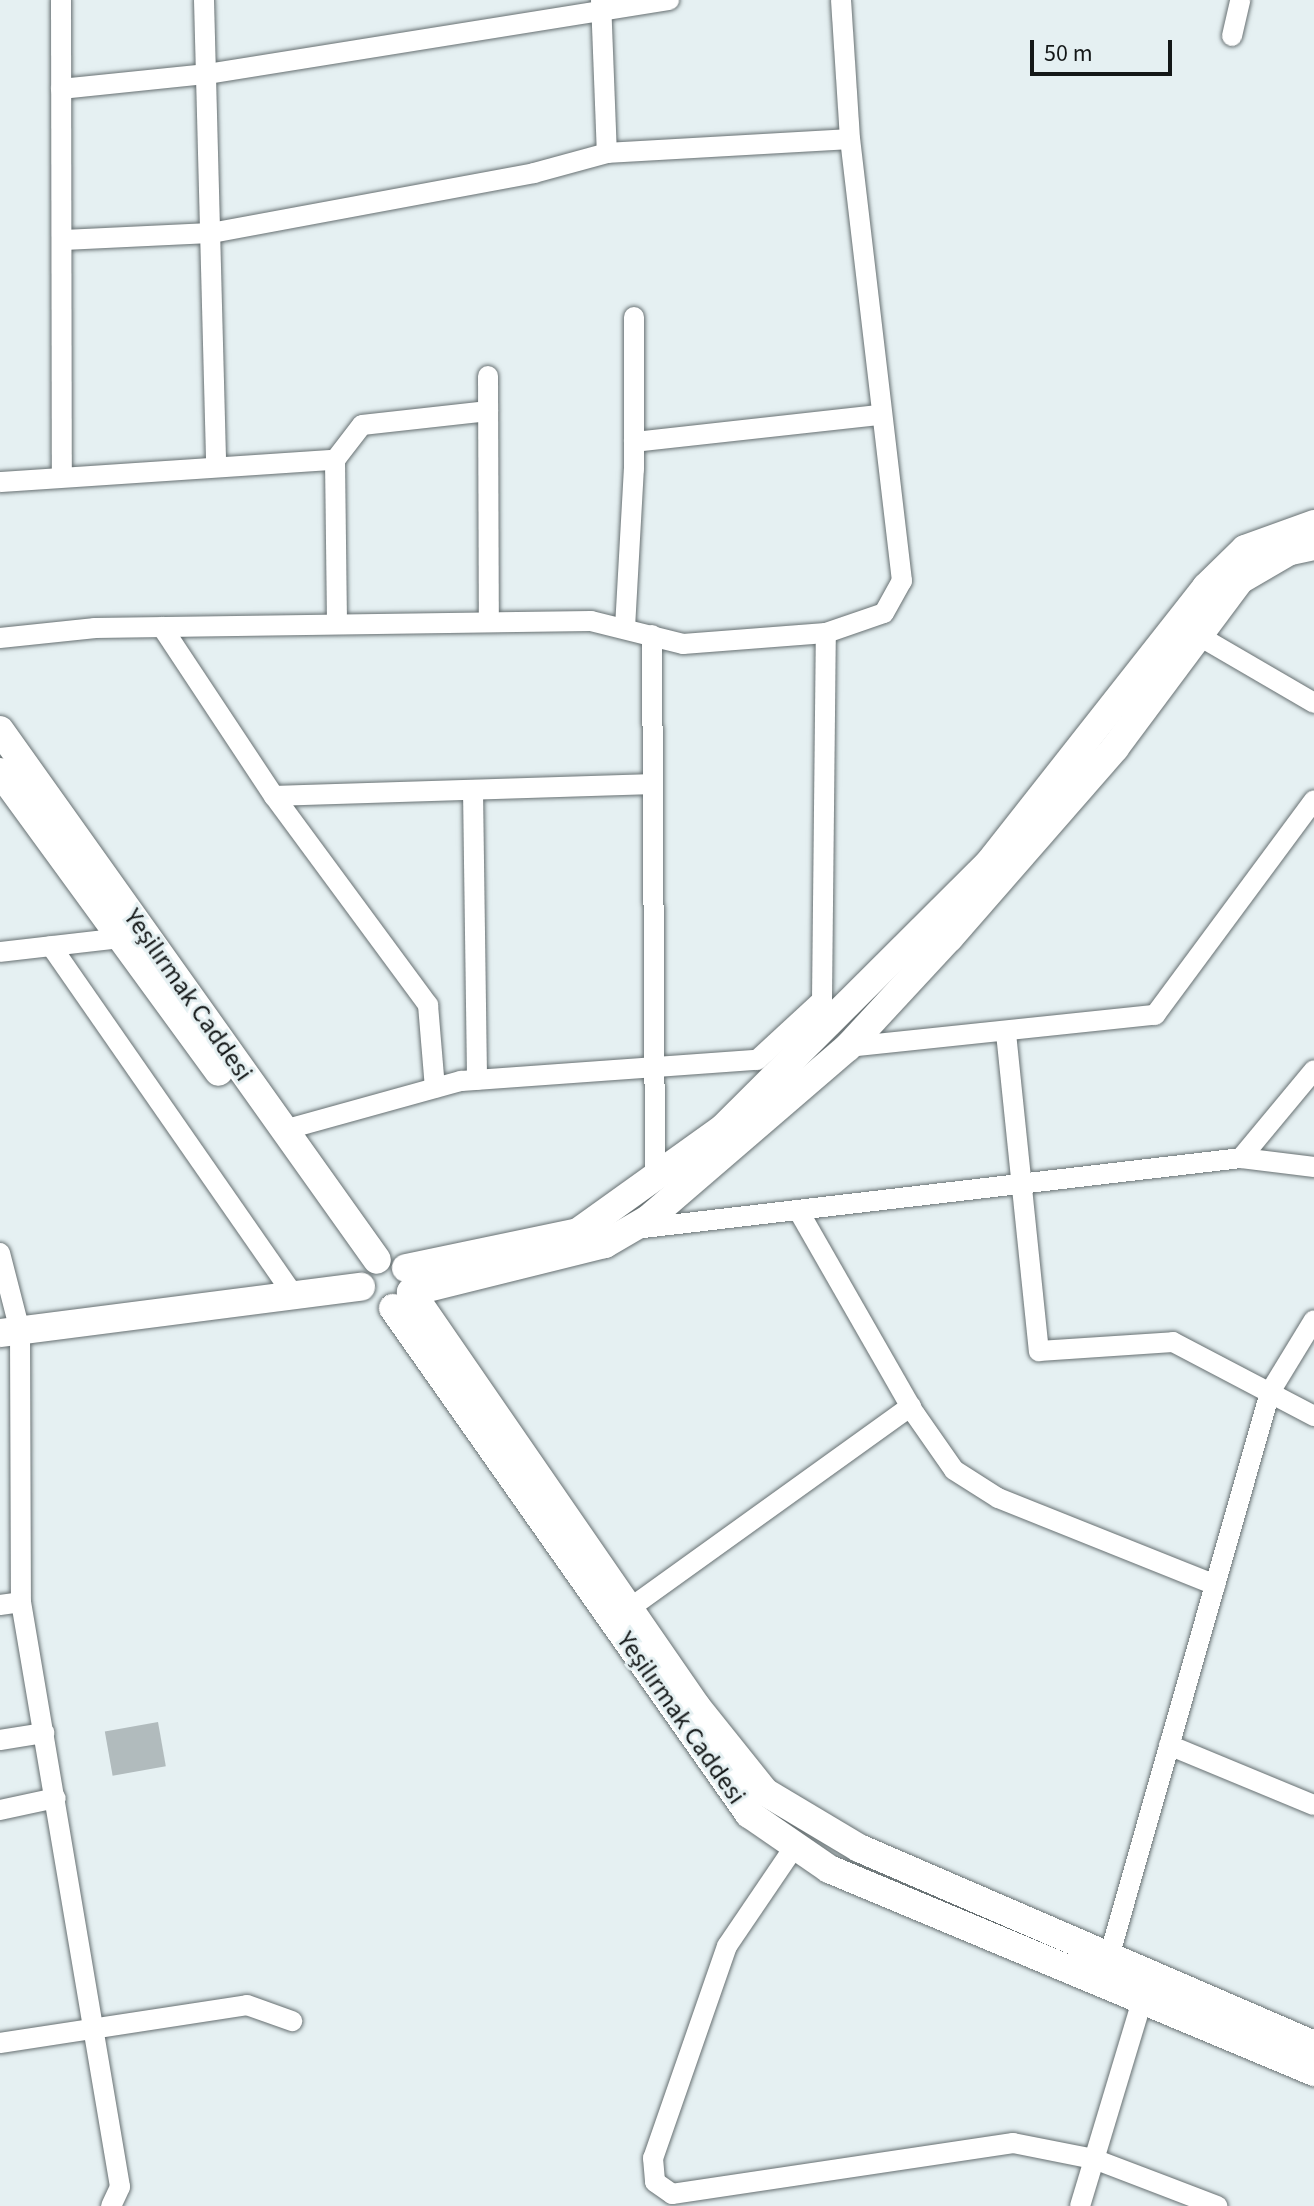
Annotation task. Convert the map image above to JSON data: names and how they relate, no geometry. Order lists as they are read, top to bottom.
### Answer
{
  "streets": {
    "main road": ["Yeşilırmak Caddesi"]
  },
  "scale_bar": "50 m"
}
